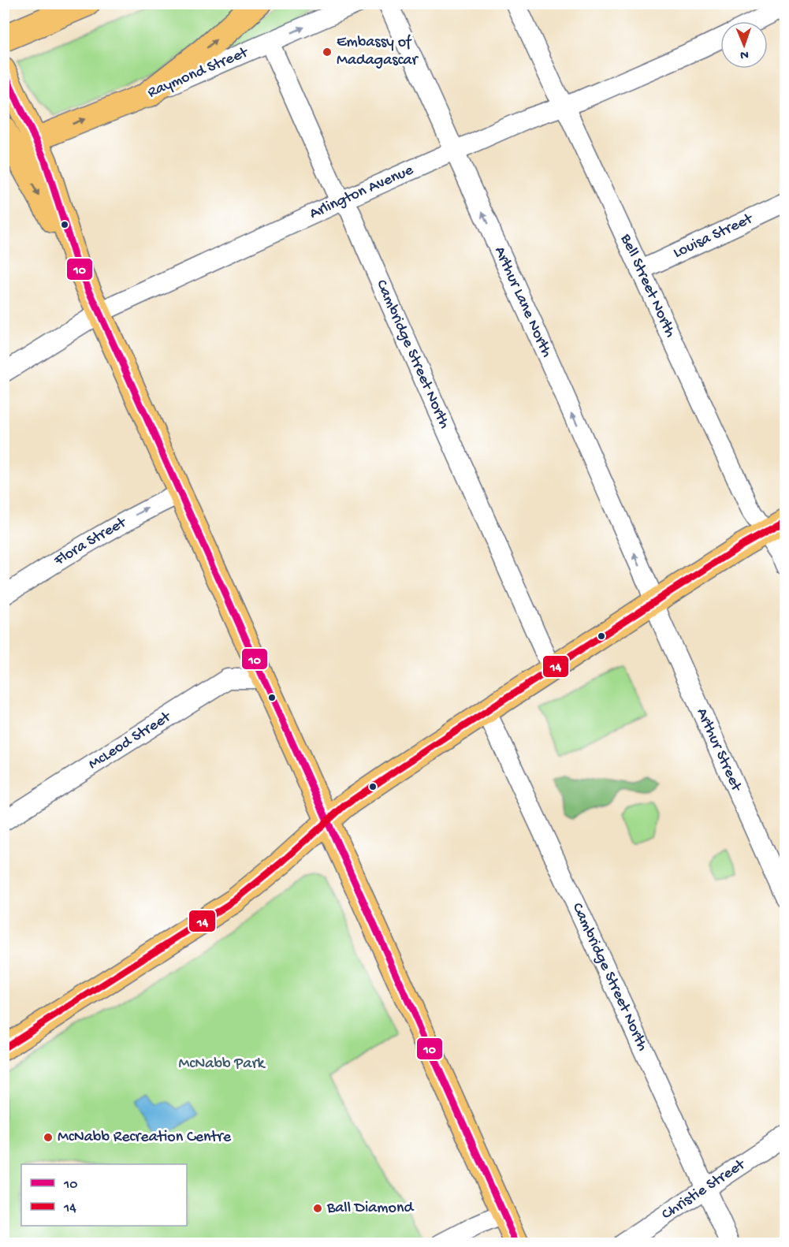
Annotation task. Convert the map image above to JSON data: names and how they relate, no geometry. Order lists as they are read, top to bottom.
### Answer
{
  "streets": {
    "main road": ["Raymond Street"],
    "street": [
      "Arlington Avenue",
      "Louisa Street",
      "Bell Street North",
      "Arthur Lane North",
      "Cambridge Street North",
      "Flora Street",
      "McLeod Street",
      "Arthur Street",
      "Christie Street"
    ]
  },
  "crossings": [
    ["Raymond Street", "Cambridge Street North"],
    ["Arlington Avenue", "Bell Street North"],
    ["Arlington Avenue", "Arthur Lane North"],
    ["Arlington Avenue", "Cambridge Street North"],
    ["Louisa Street", "Bell Street North"],
    ["Arthur Lane North", "Arthur Street"],
    ["Cambridge Street North", "Christie Street"]
  ],
  "one_way": ["Raymond Street", "Arthur Lane North", "Flora Street"],
  "parks": ["McNabb Park"],
  "places": ["Embassy of Madagascar", "McNabb Recreation Centre", "Ball Diamond"],
  "lines": ["transit line 10", "transit line 14"],
  "legend": ["10", "14"],
  "north": "bottom"
}
